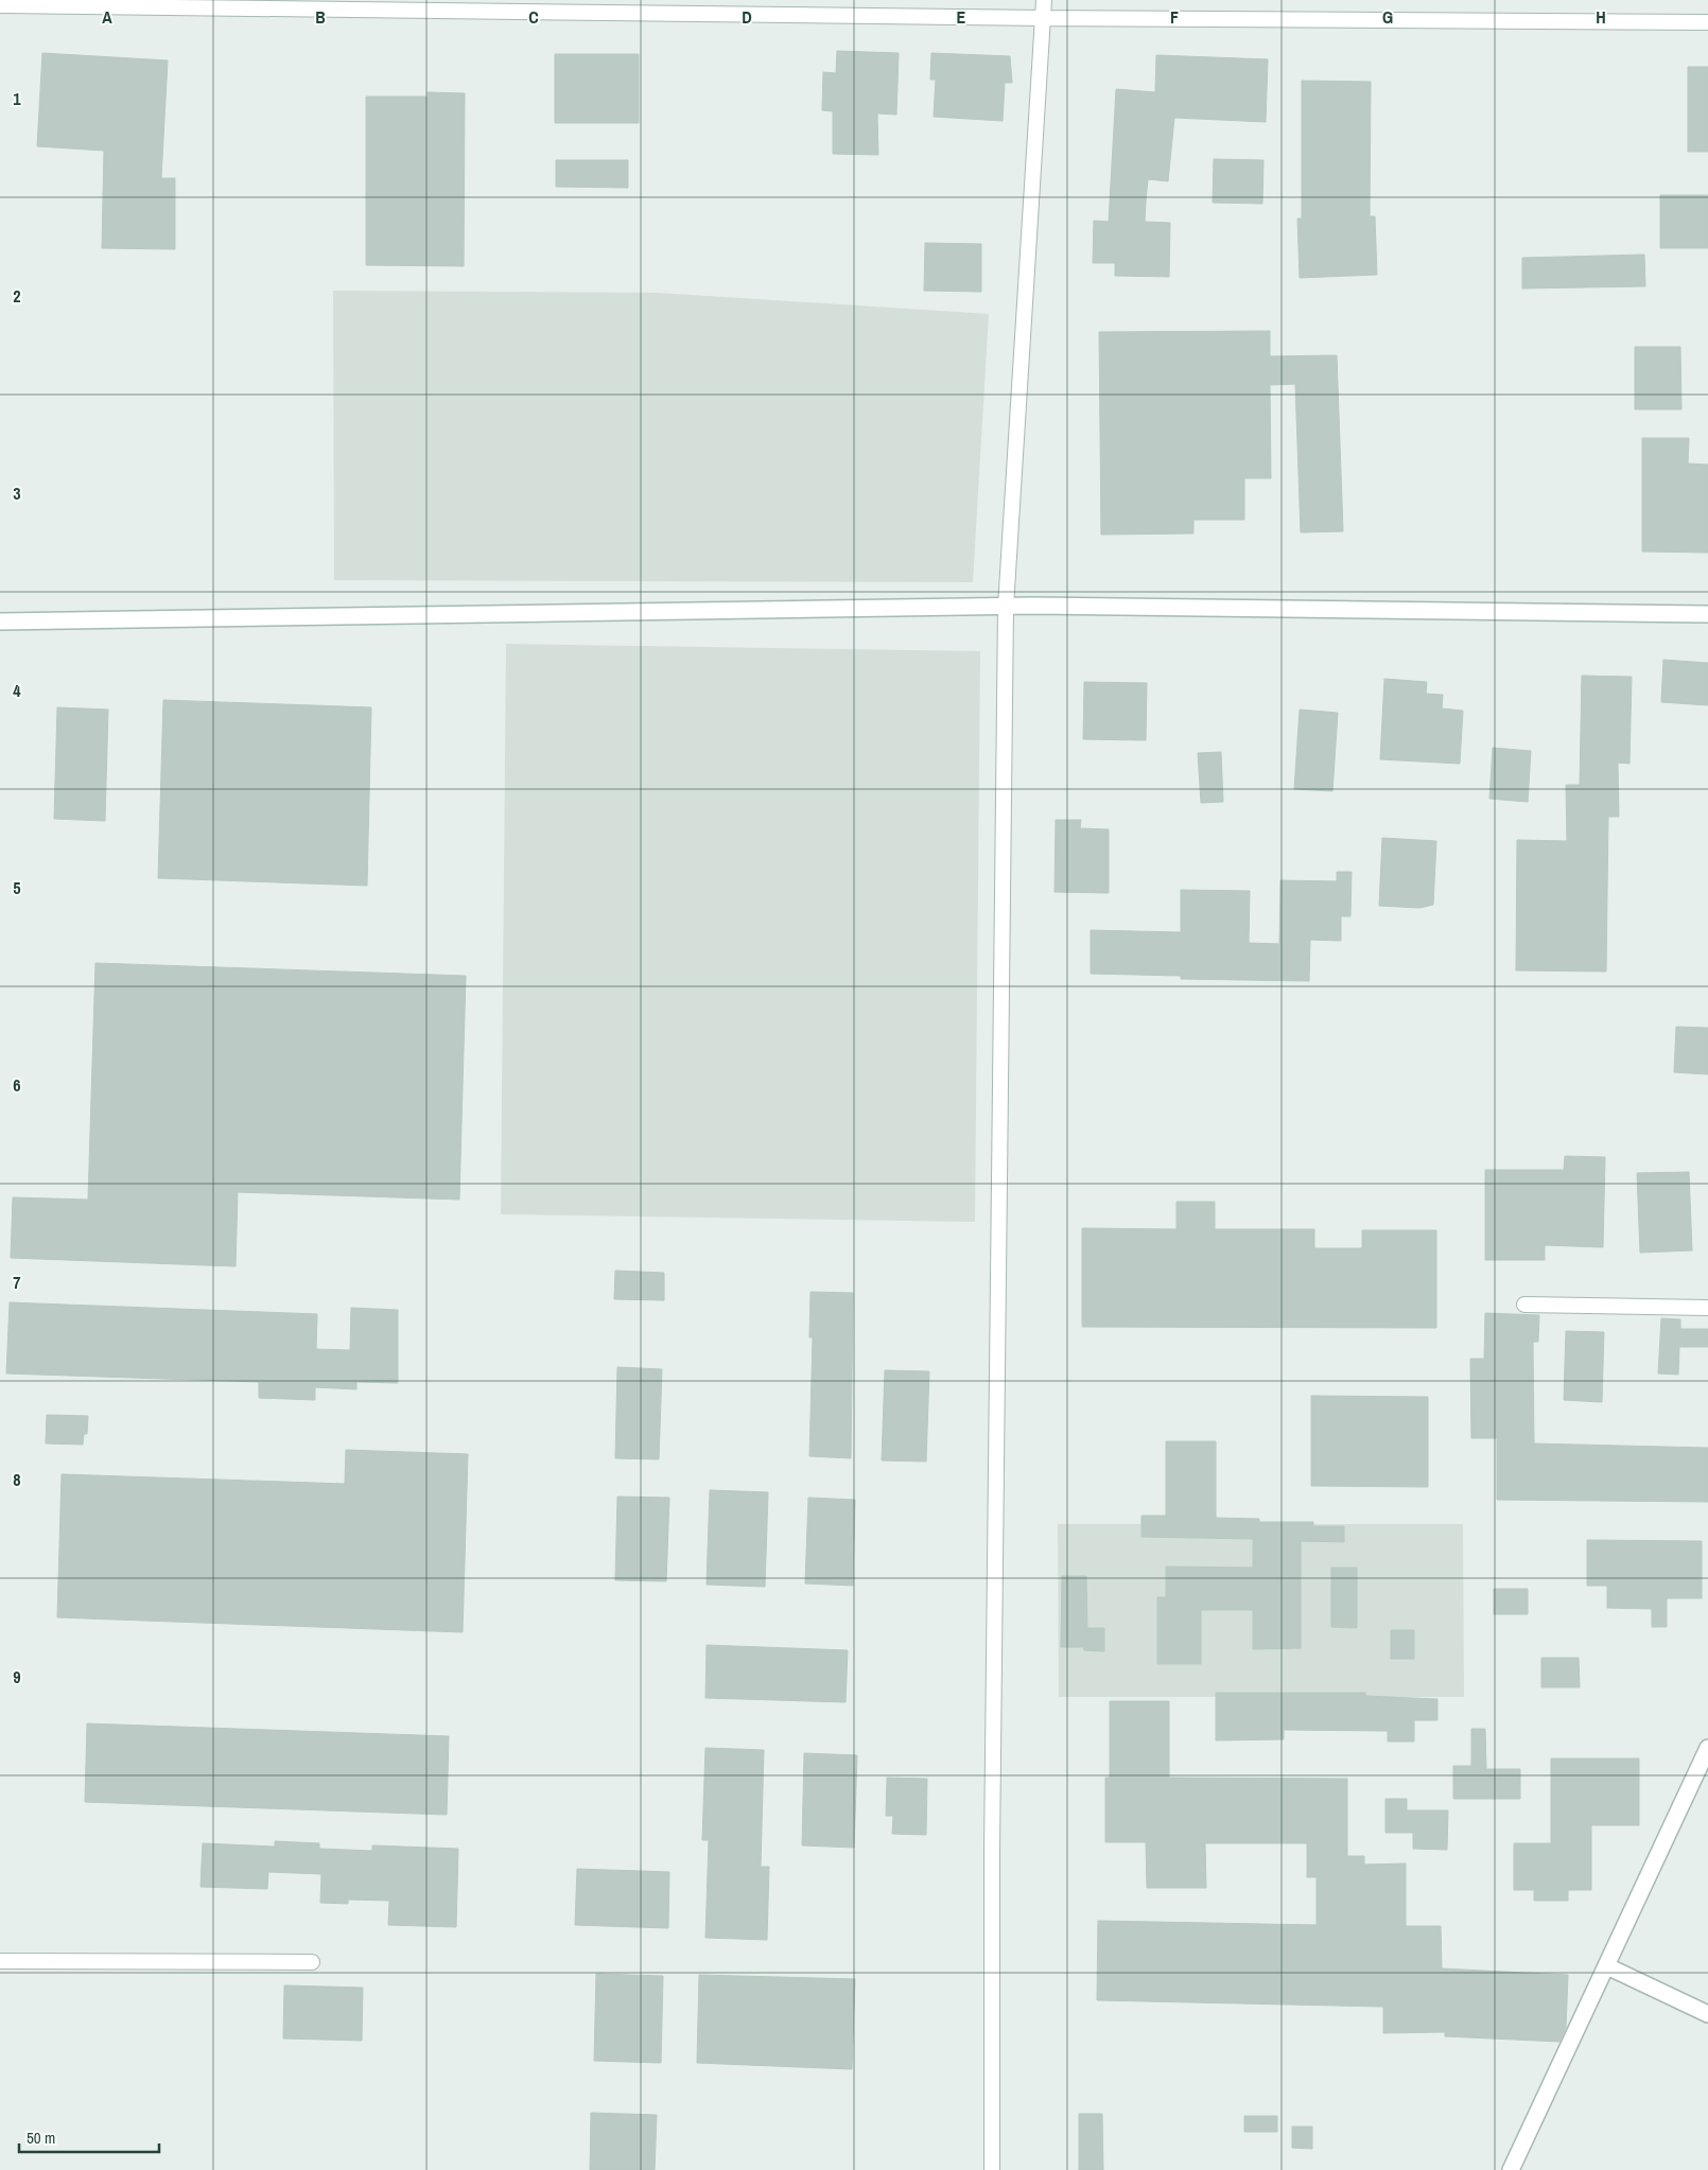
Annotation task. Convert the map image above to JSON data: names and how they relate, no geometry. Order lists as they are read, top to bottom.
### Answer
{
  "scale_bar": "50 m",
  "grid": {
    "columns": [
      "A",
      "B",
      "C",
      "D",
      "E",
      "F",
      "G",
      "H"
    ],
    "rows": [
      "1",
      "2",
      "3",
      "4",
      "5",
      "6",
      "7",
      "8",
      "9"
    ]
  }
}
